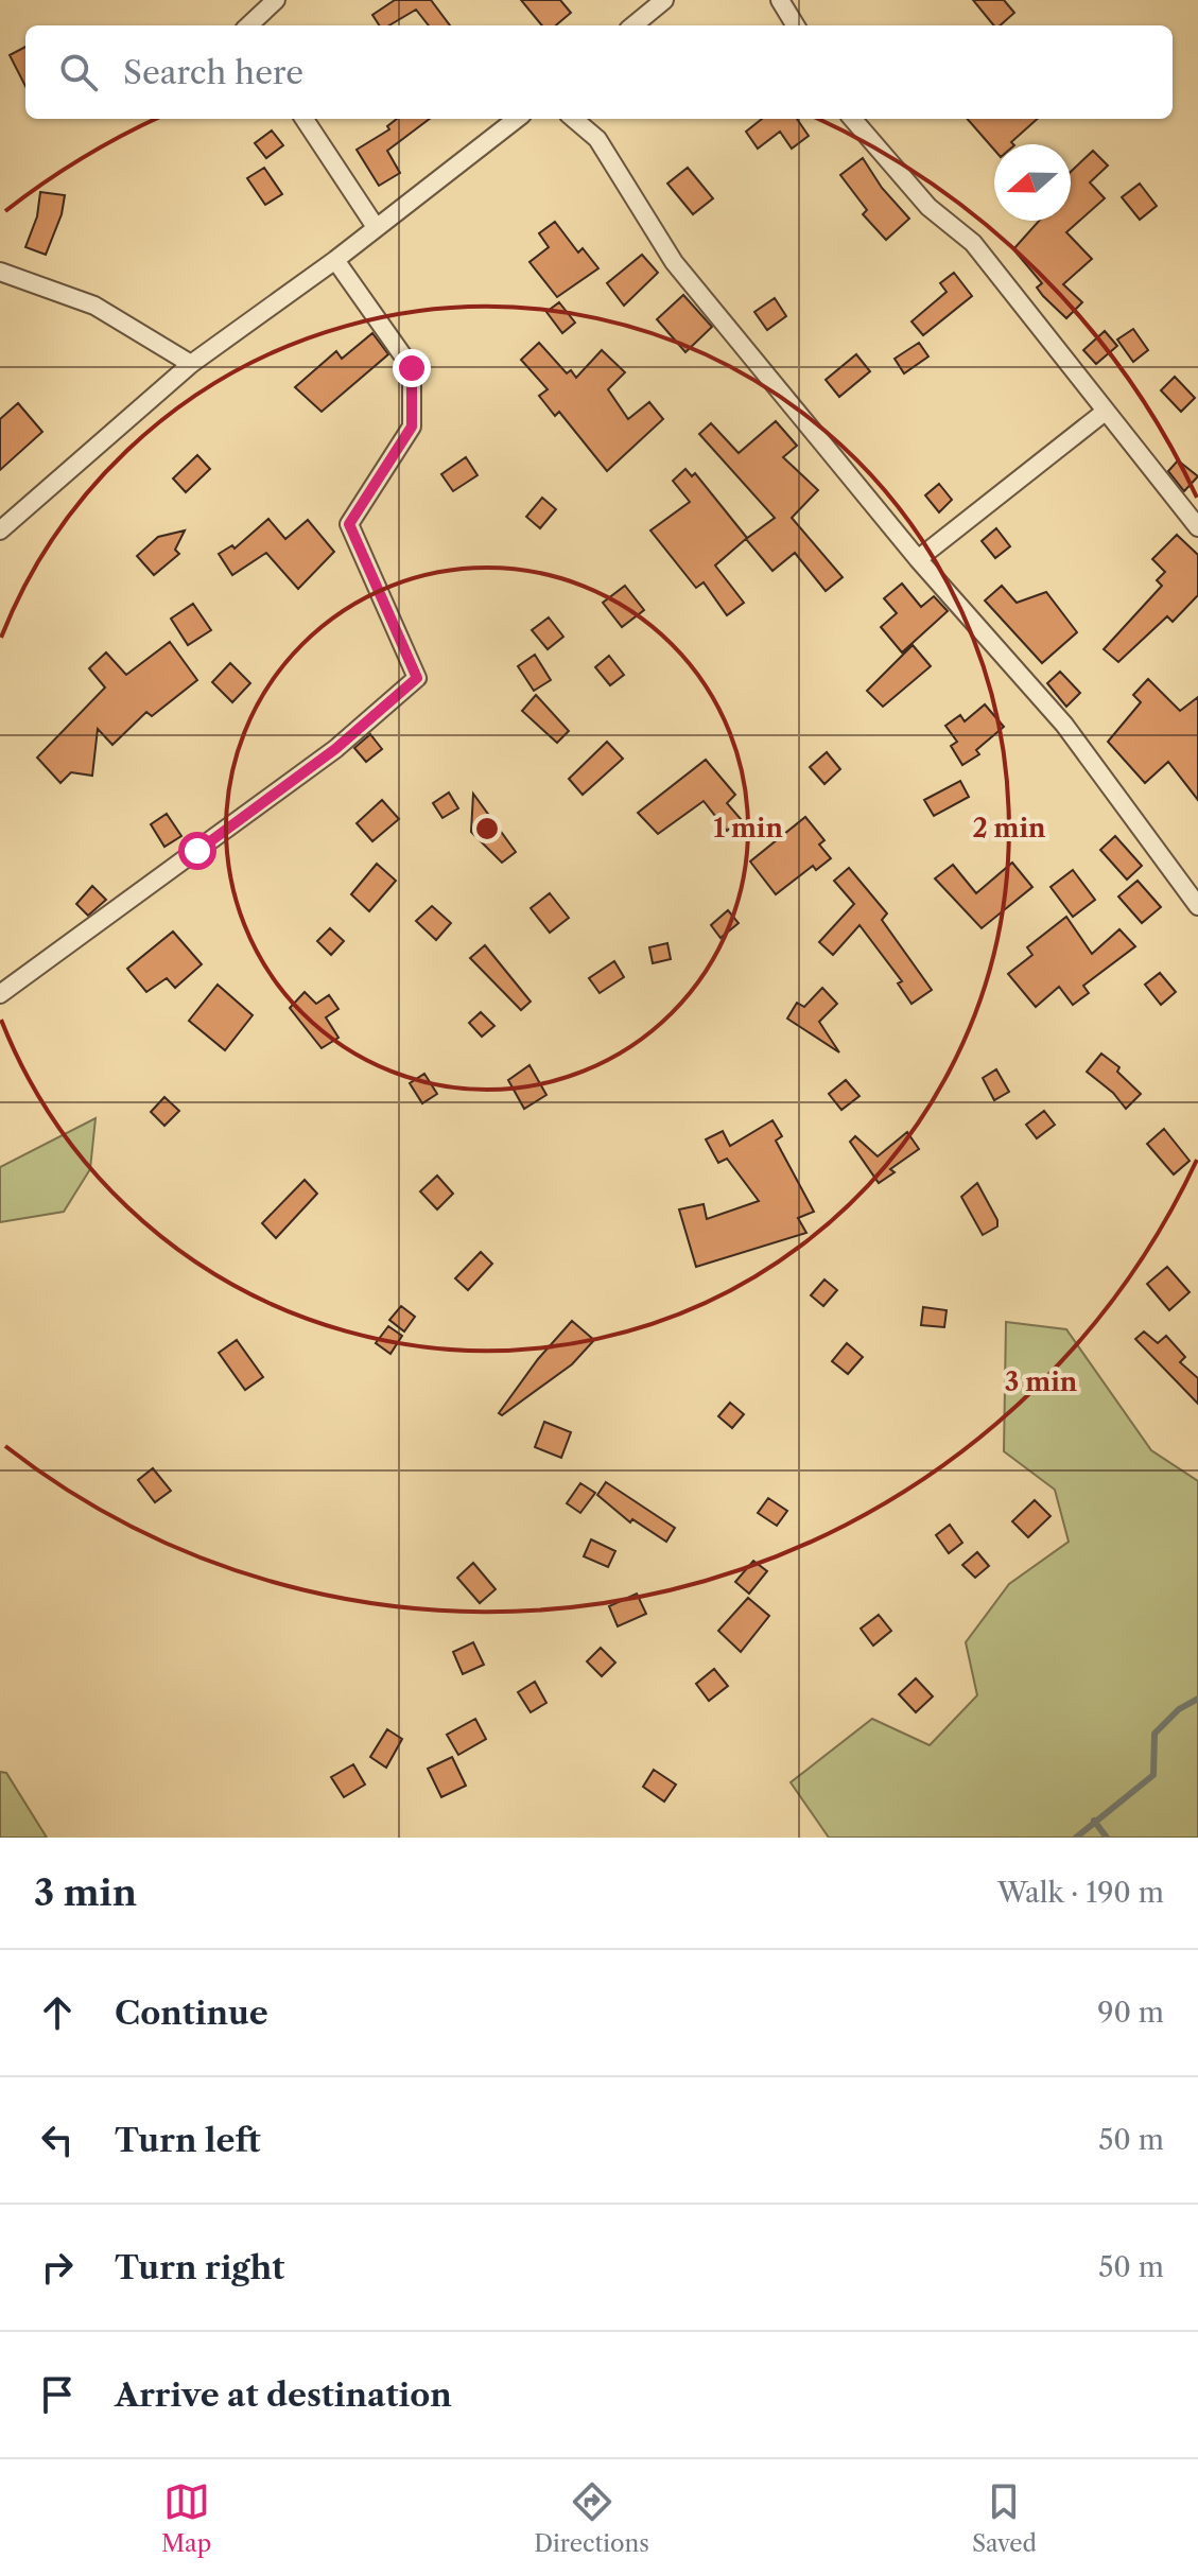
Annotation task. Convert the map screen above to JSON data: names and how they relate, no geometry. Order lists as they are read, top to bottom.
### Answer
{
  "north": "left",
  "page": {
    "search": "Search here",
    "heading": ["3 min", "Walk · 190 m"],
    "list": [
      ["Continue", "90 m"],
      ["Turn left", "50 m"],
      ["Turn right", "50 m"],
      "Arrive at destination"
    ],
    "nav": ["Map", "Directions", "Saved"]
  },
  "rings": ["1 min", "2 min", "3 min"]
}
